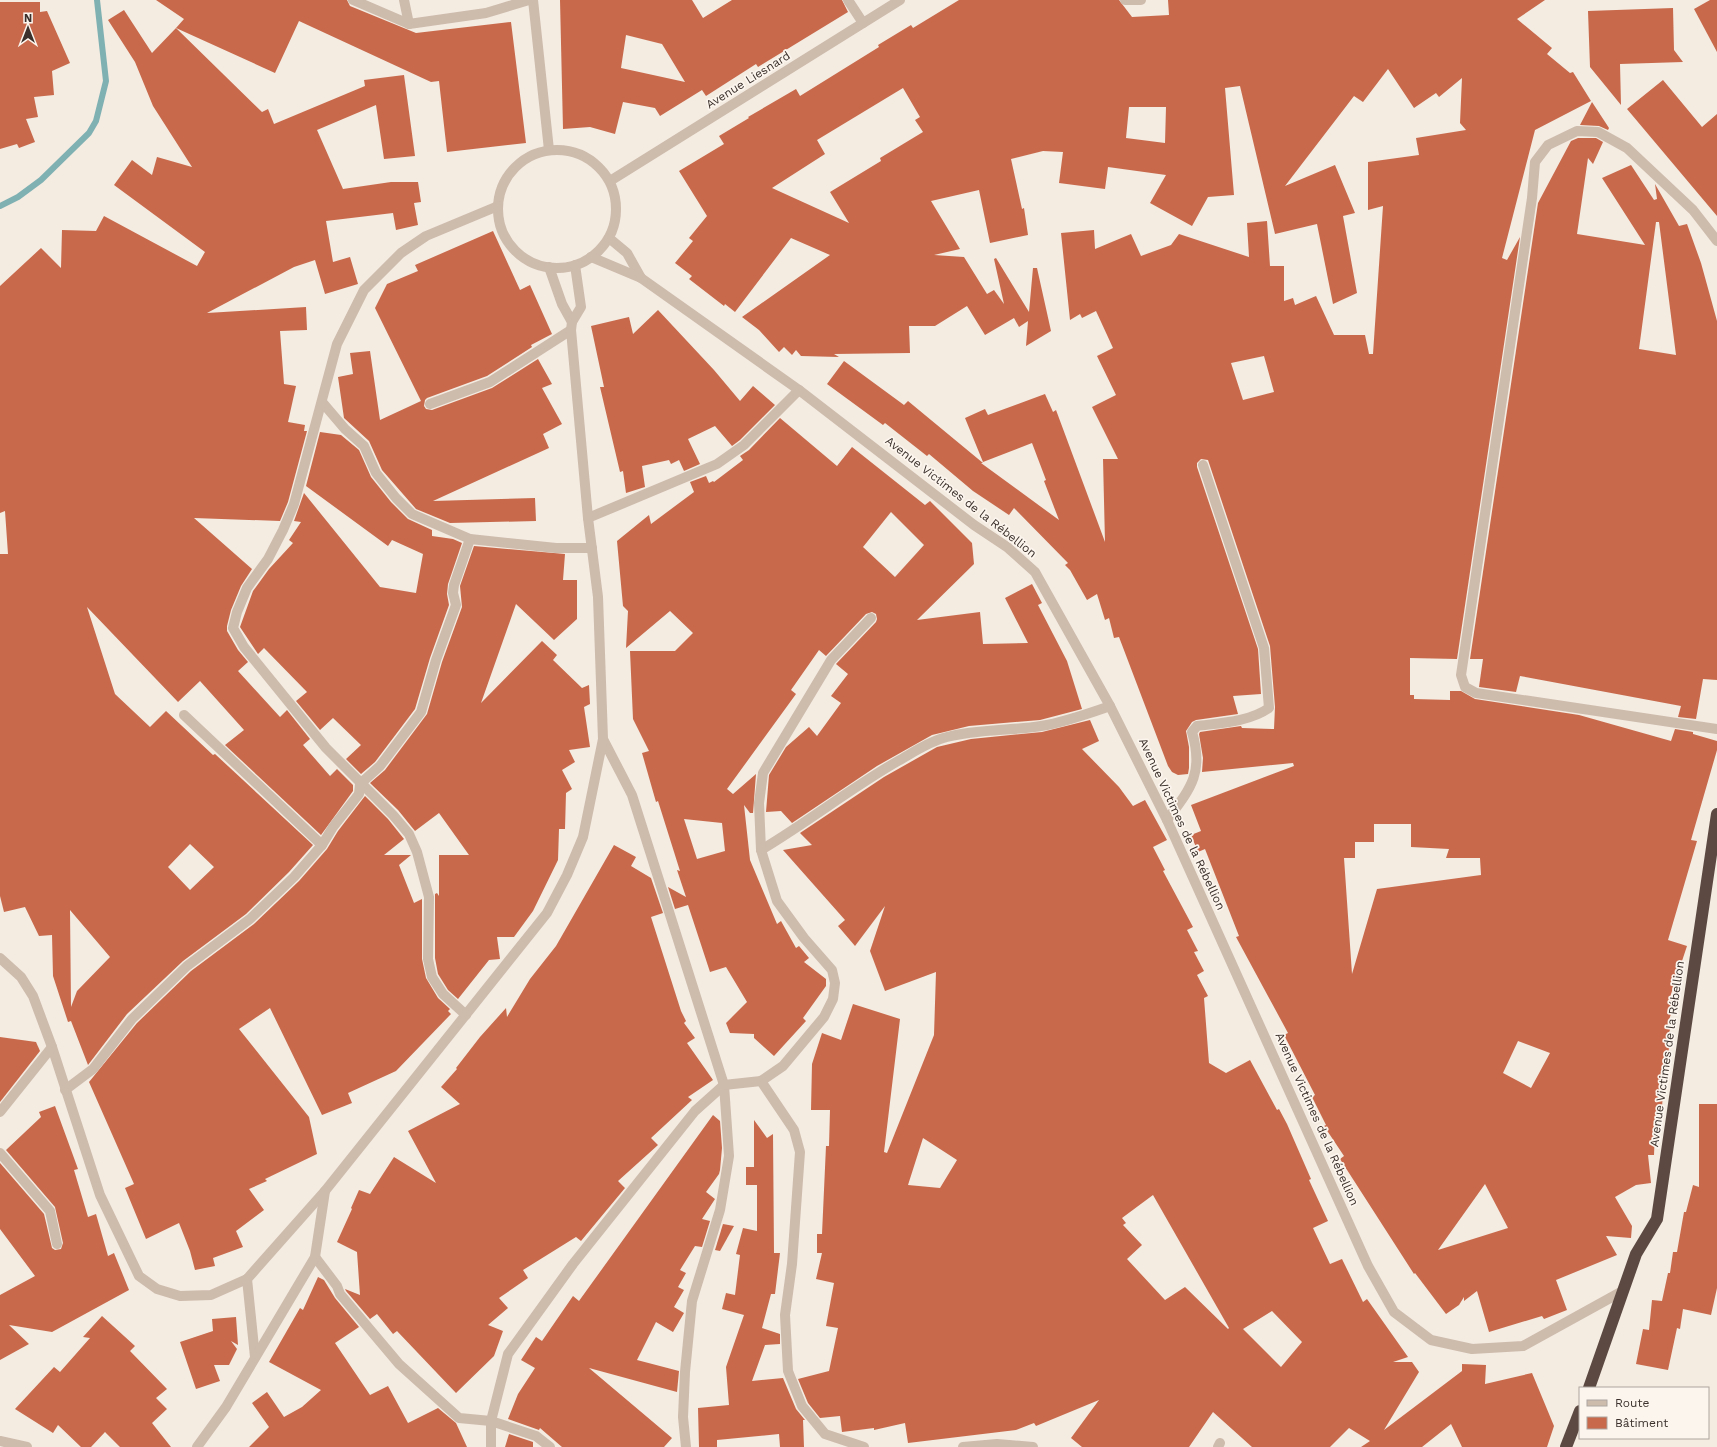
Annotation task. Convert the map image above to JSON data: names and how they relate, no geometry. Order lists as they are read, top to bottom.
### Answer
{
  "streets": {
    "highway": ["Avenue Victimes de la Rébellion"],
    "street": ["Avenue Liesnard"]
  },
  "legend": ["Route", "Bâtiment"],
  "north": "top"
}
